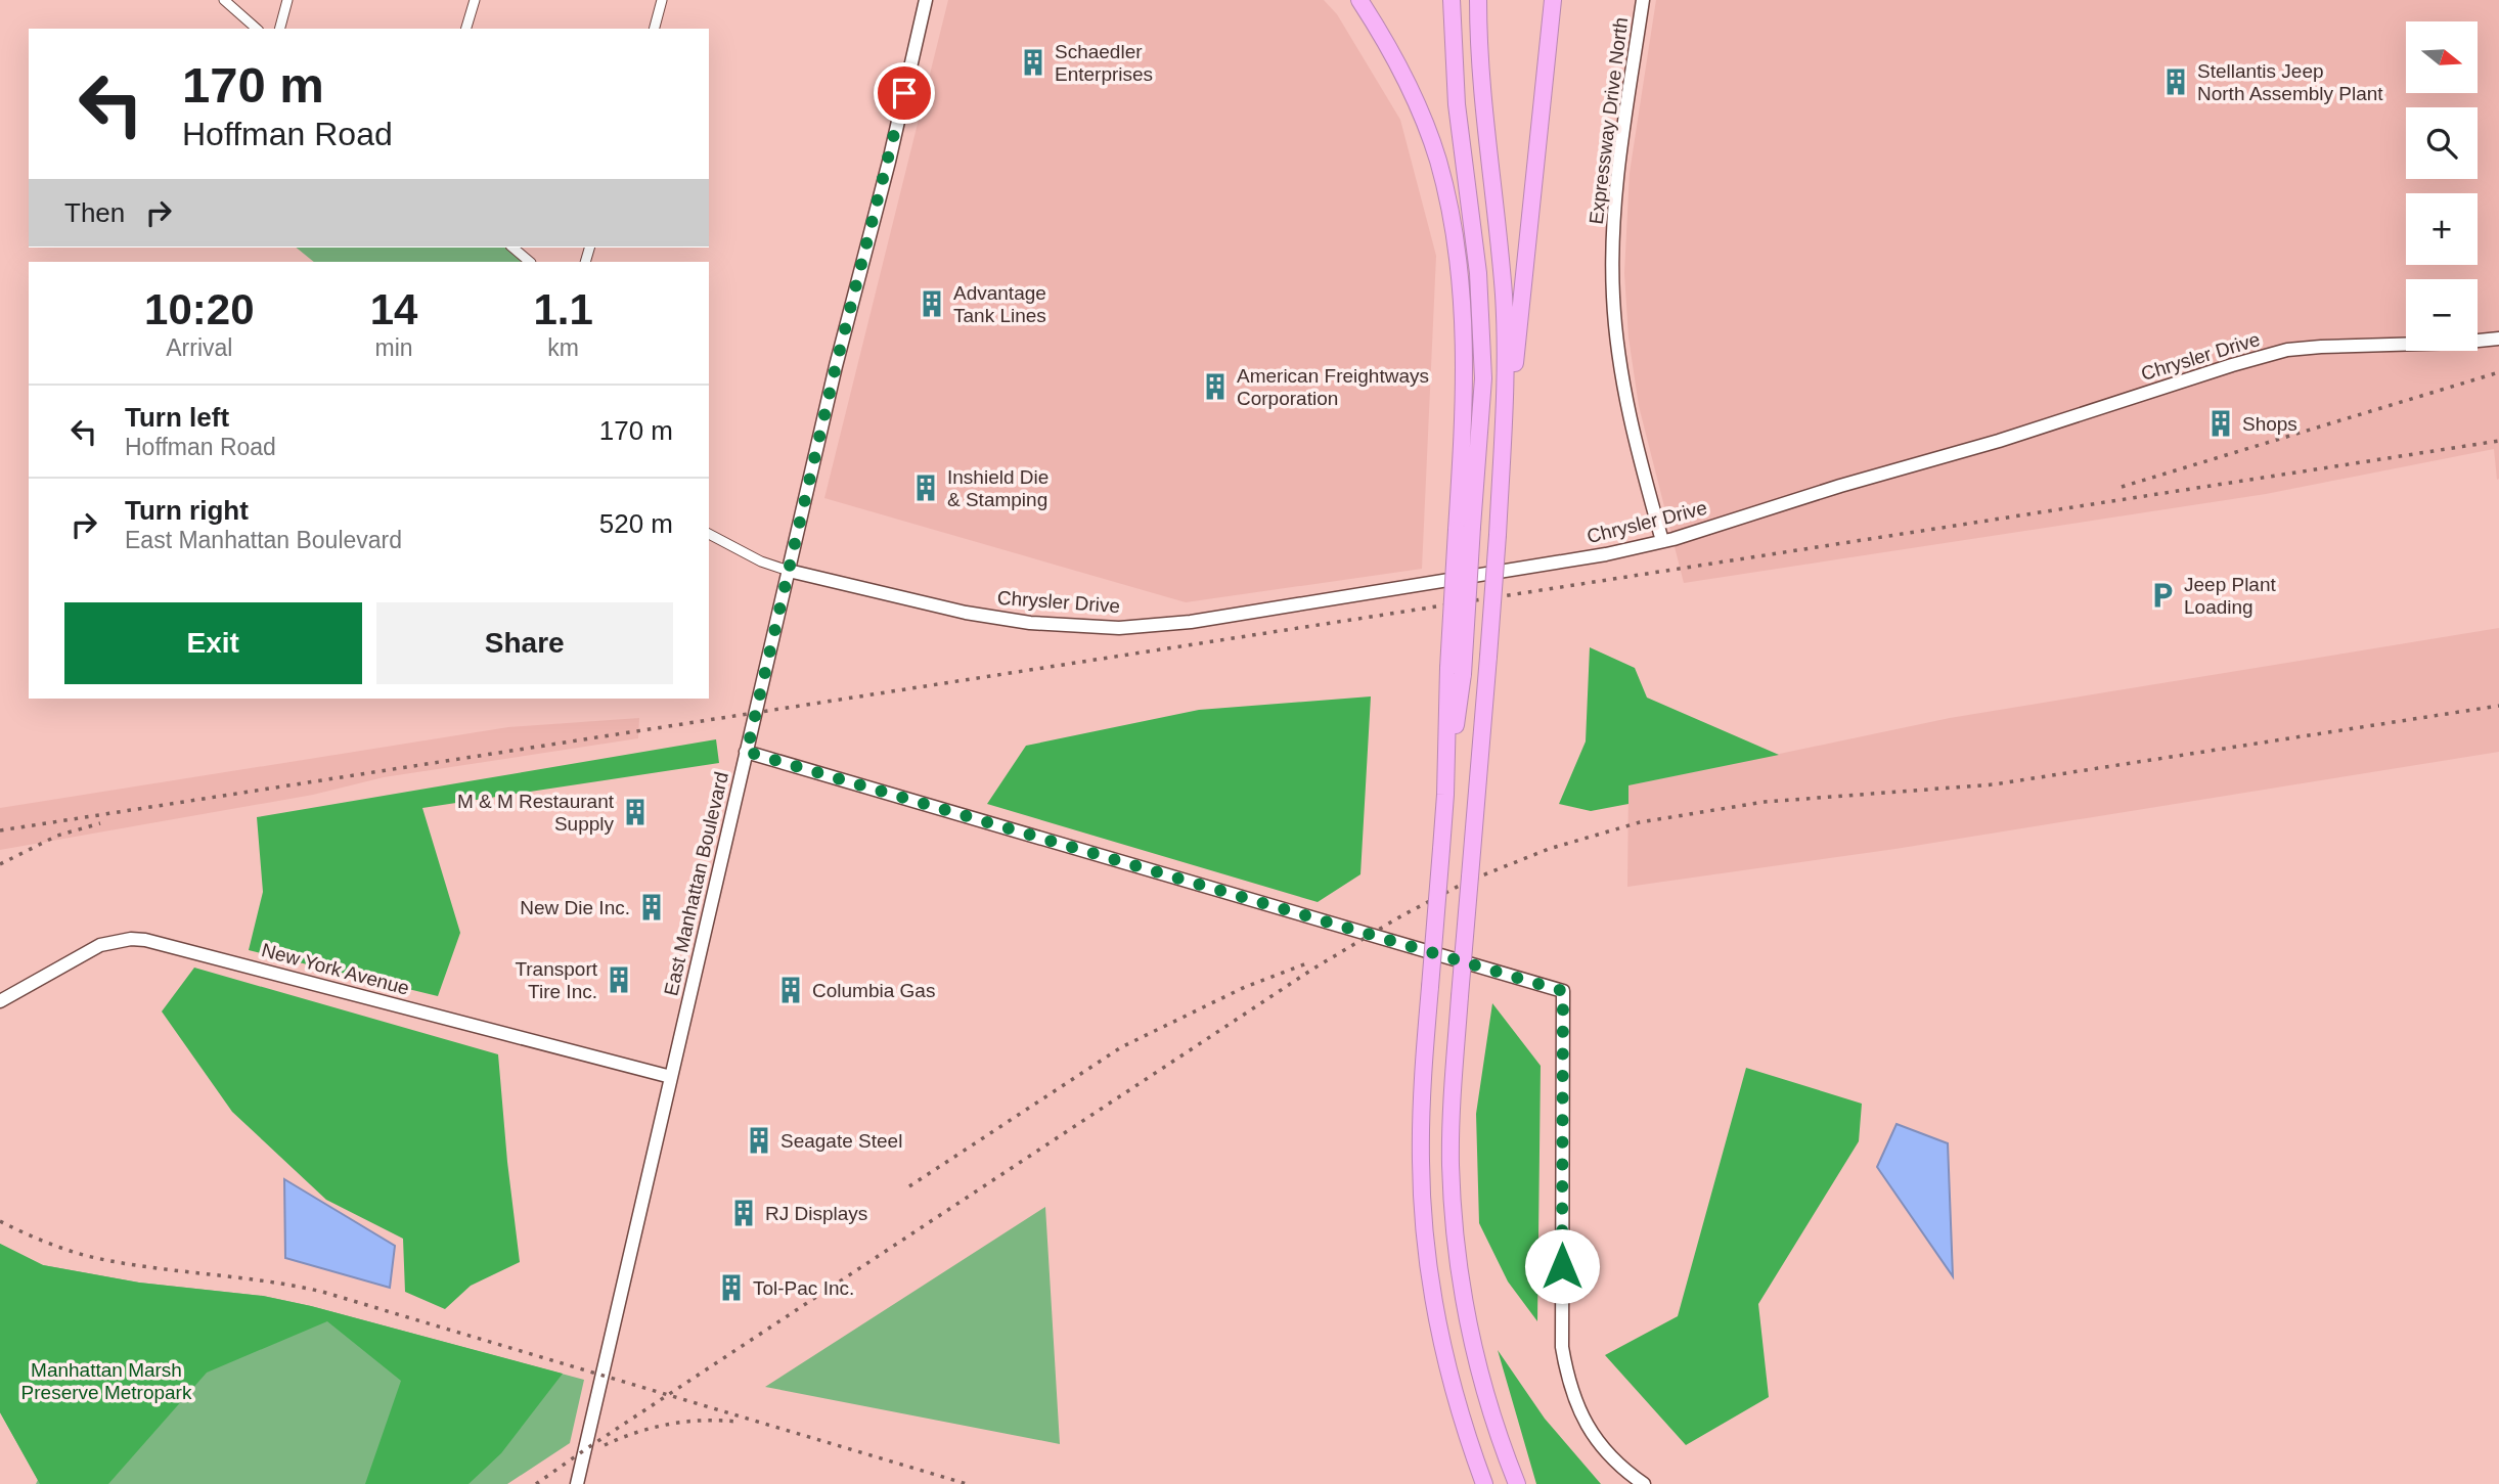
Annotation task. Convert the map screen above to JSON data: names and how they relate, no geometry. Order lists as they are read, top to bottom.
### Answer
{
  "streets": {
    "street": [
      "Expressway Drive North",
      "Chrysler Drive",
      "East Manhattan Boulevard",
      "New York Avenue"
    ]
  },
  "crossings": [
    ["Expressway Drive North", "Chrysler Drive"],
    ["Chrysler Drive", "East Manhattan Boulevard"],
    ["East Manhattan Boulevard", "New York Avenue"]
  ],
  "parks": ["Manhattan Marsh Preserve Metropark"],
  "places": {
    "building": [
      "Schaedler Enterprises",
      "Stellantis Jeep North Assembly Plant",
      "Advantage Tank Lines",
      "American Freightways Corporation",
      "Shops",
      "Inshield Die & Stamping",
      "M & M Restaurant Supply",
      "New Die Inc.",
      "Transport Tire Inc.",
      "Columbia Gas",
      "Seagate Steel",
      "RJ Displays",
      "Tol-Pac Inc."
    ],
    "parking": ["Jeep Plant Loading"]
  },
  "north": "right",
  "page": {
    "map_buttons": ["+", "−"],
    "turn": ["170 m", "Hoffman Road"],
    "then": "Then",
    "eta": [
      "10:20",
      "Arrival",
      "14",
      "min",
      "1.1",
      "km"
    ],
    "list": [
      {
        "name": "Turn left",
        "note": "Hoffman Road",
        "value": "170 m"
      },
      {
        "name": "Turn right",
        "note": "East Manhattan Boulevard",
        "value": "520 m"
      }
    ],
    "buttons": ["Exit", "Share"]
  }
}
